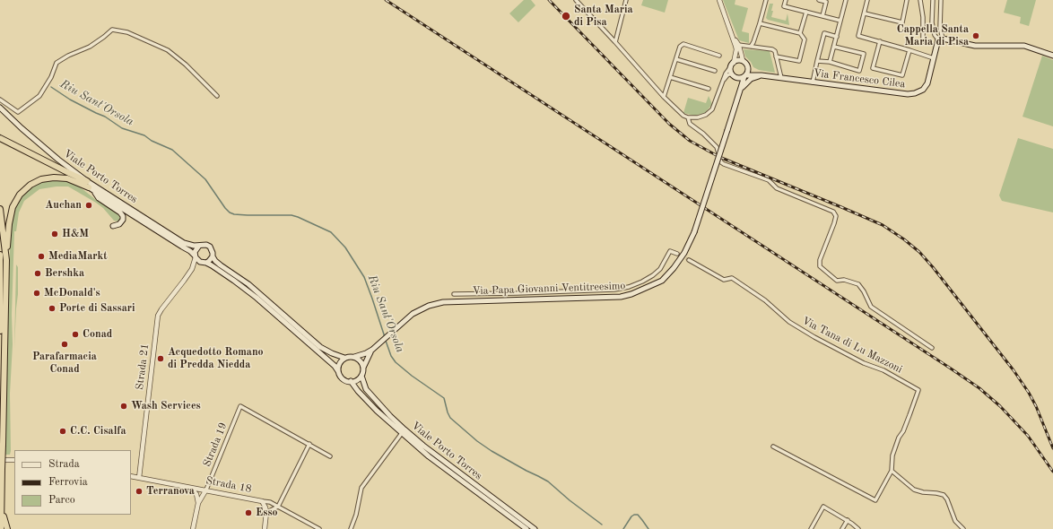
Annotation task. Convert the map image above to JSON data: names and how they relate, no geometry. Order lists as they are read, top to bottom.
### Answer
{
  "streets": {
    "main road": ["Via Francesco Cilea", "Viale Porto Torres", "Via Papa Giovanni Ventitreesimo"],
    "street": [
      "Via Tana di Lu Mazzoni",
      "Strada 21",
      "Strada 19",
      "Strada 18"
    ]
  },
  "crossings": [
    ["Via Francesco Cilea", "Via Papa Giovanni Ventitreesimo"],
    ["Viale Porto Torres", "Via Papa Giovanni Ventitreesimo"],
    ["Viale Porto Torres", "Strada 21"],
    ["Strada 21", "Strada 18"],
    ["Strada 19", "Strada 18"]
  ],
  "water": ["Riu Sant'Orsola"],
  "places": [
    "Santa Maria di Pisa",
    "Cappella Santa Maria di Pisa",
    "Auchan",
    "H&M",
    "MediaMarkt",
    "Bershka",
    "McDonald's",
    "Porte di Sassari",
    "Conad",
    "Parafarmacia Conad",
    "Acquedotto Romano di Predda Niedda",
    "Wash Services",
    "C.C. Cisalfa",
    "Terranova",
    "Esso"
  ],
  "legend": ["Strada", "Ferrovia", "Parco"]
}
